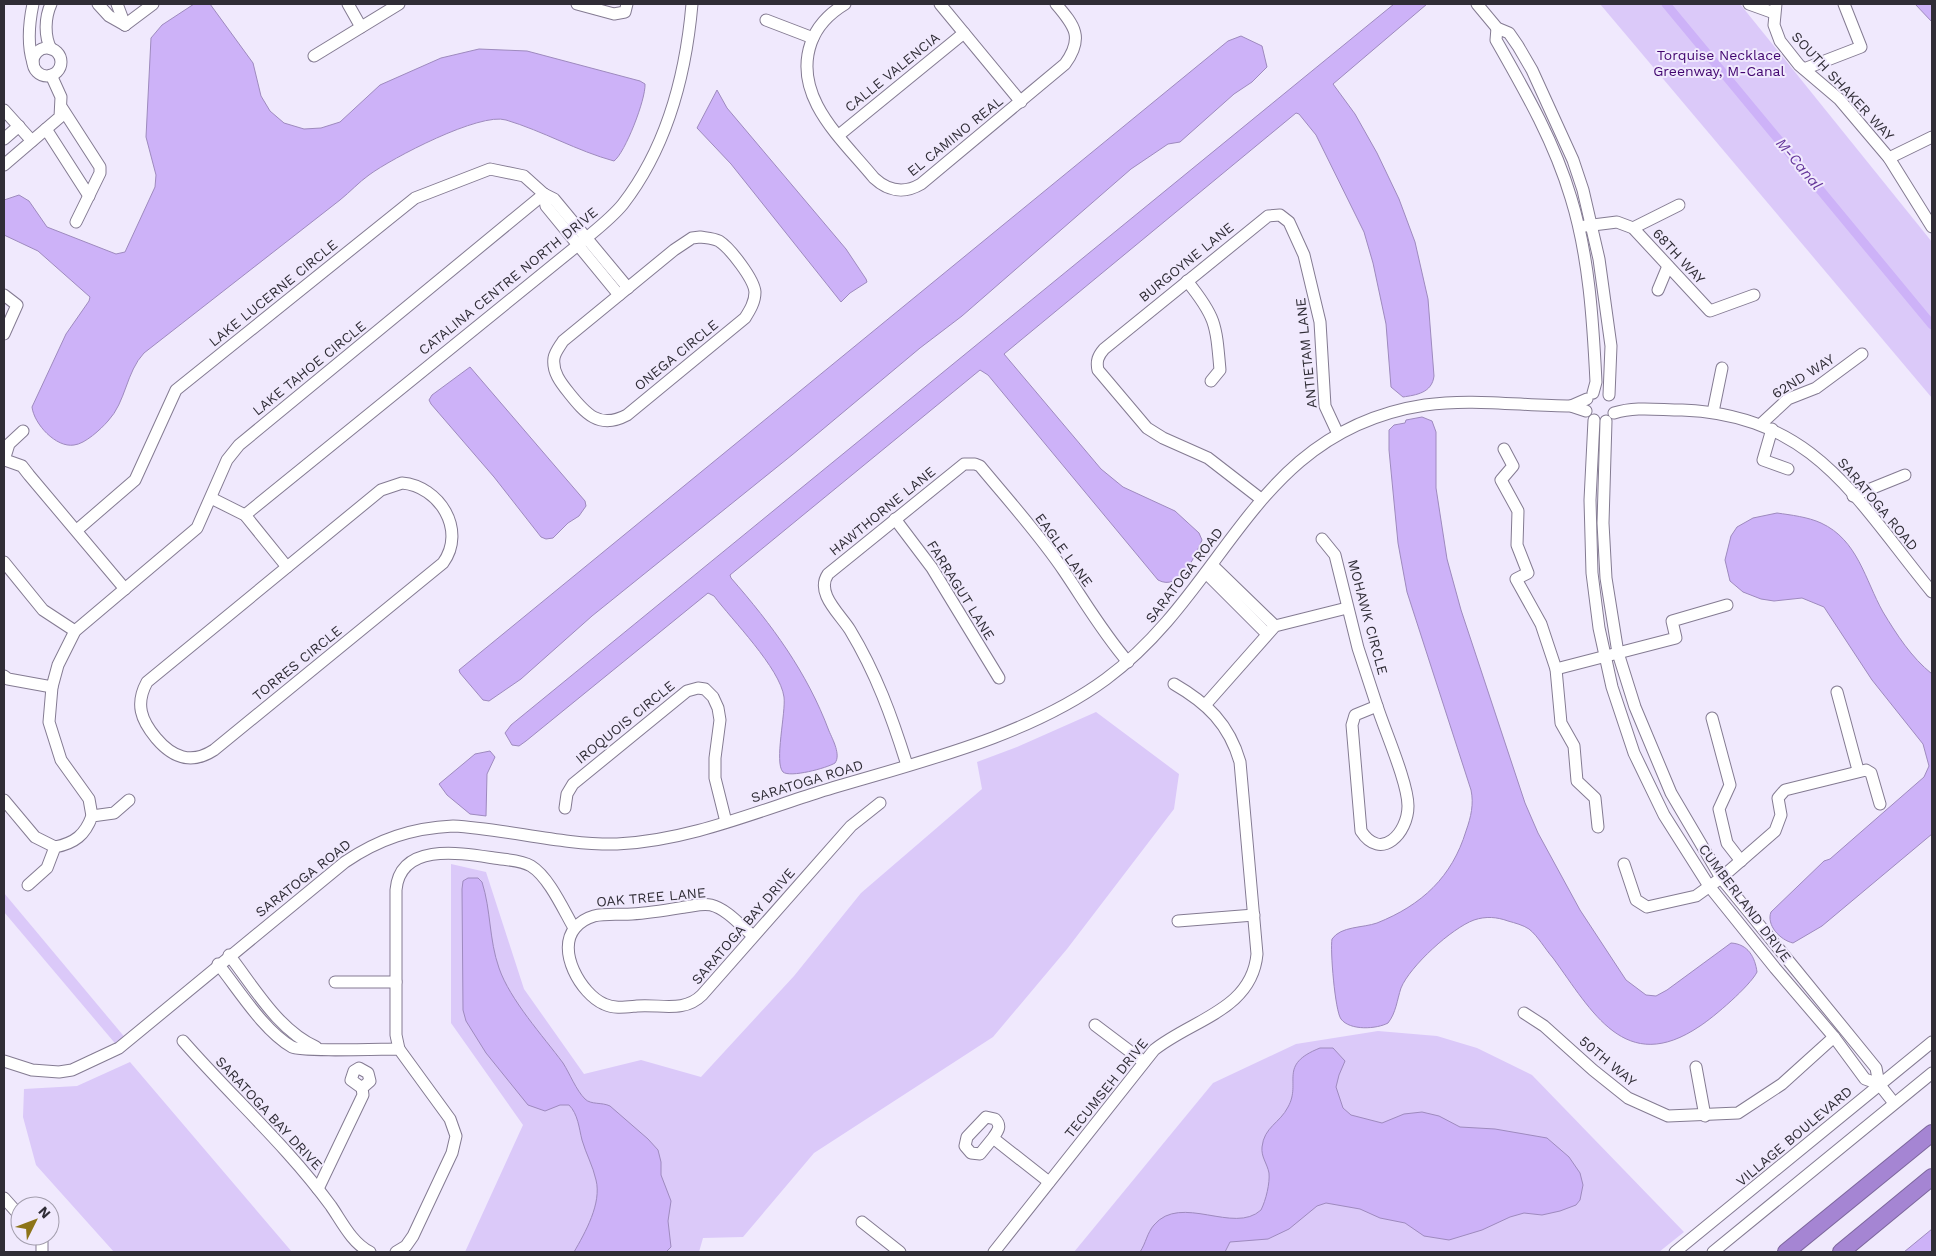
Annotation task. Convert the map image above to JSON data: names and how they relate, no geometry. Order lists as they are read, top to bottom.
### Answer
{
  "streets": {
    "street": [
      "CALLE VALENCIA",
      "SOUTH SHAKER WAY",
      "EL CAMINO REAL",
      "68TH WAY",
      "BURGOYNE LANE",
      "CATALINA CENTRE NORTH DRIVE",
      "LAKE LUCERNE CIRCLE",
      "ANTIETAM LANE",
      "ONEGA CIRCLE",
      "LAKE TAHOE CIRCLE",
      "62ND WAY",
      "SARATOGA ROAD",
      "HAWTHORNE LANE",
      "EAGLE LANE",
      "FARRAGUT LANE",
      "MOHAWK CIRCLE",
      "TORRES CIRCLE",
      "IROQUOIS CIRCLE",
      "OAK TREE LANE",
      "CUMBERLAND DRIVE",
      "SARATOGA BAY DRIVE",
      "50TH WAY",
      "TECUMSEH DRIVE",
      "VILLAGE BOULEVARD"
    ]
  },
  "crossings": [
    ["CALLE VALENCIA", "EL CAMINO REAL"],
    ["68TH WAY", "CUMBERLAND DRIVE"],
    ["BURGOYNE LANE", "ANTIETAM LANE"],
    ["BURGOYNE LANE", "SARATOGA ROAD"],
    ["CATALINA CENTRE NORTH DRIVE", "LAKE LUCERNE CIRCLE"],
    ["LAKE LUCERNE CIRCLE", "LAKE TAHOE CIRCLE"],
    ["ANTIETAM LANE", "SARATOGA ROAD"],
    ["62ND WAY", "SARATOGA ROAD"],
    ["SARATOGA ROAD", "HAWTHORNE LANE"],
    ["SARATOGA ROAD", "EAGLE LANE"],
    ["SARATOGA ROAD", "IROQUOIS CIRCLE"],
    ["SARATOGA ROAD", "CUMBERLAND DRIVE"],
    ["HAWTHORNE LANE", "EAGLE LANE"],
    ["HAWTHORNE LANE", "FARRAGUT LANE"],
    ["OAK TREE LANE", "SARATOGA BAY DRIVE"],
    ["CUMBERLAND DRIVE", "50TH WAY"],
    ["CUMBERLAND DRIVE", "VILLAGE BOULEVARD"]
  ],
  "water": ["M-Canal"],
  "parks": ["Torquise Necklace Greenway, M-Canal"],
  "north": "top right"
}
